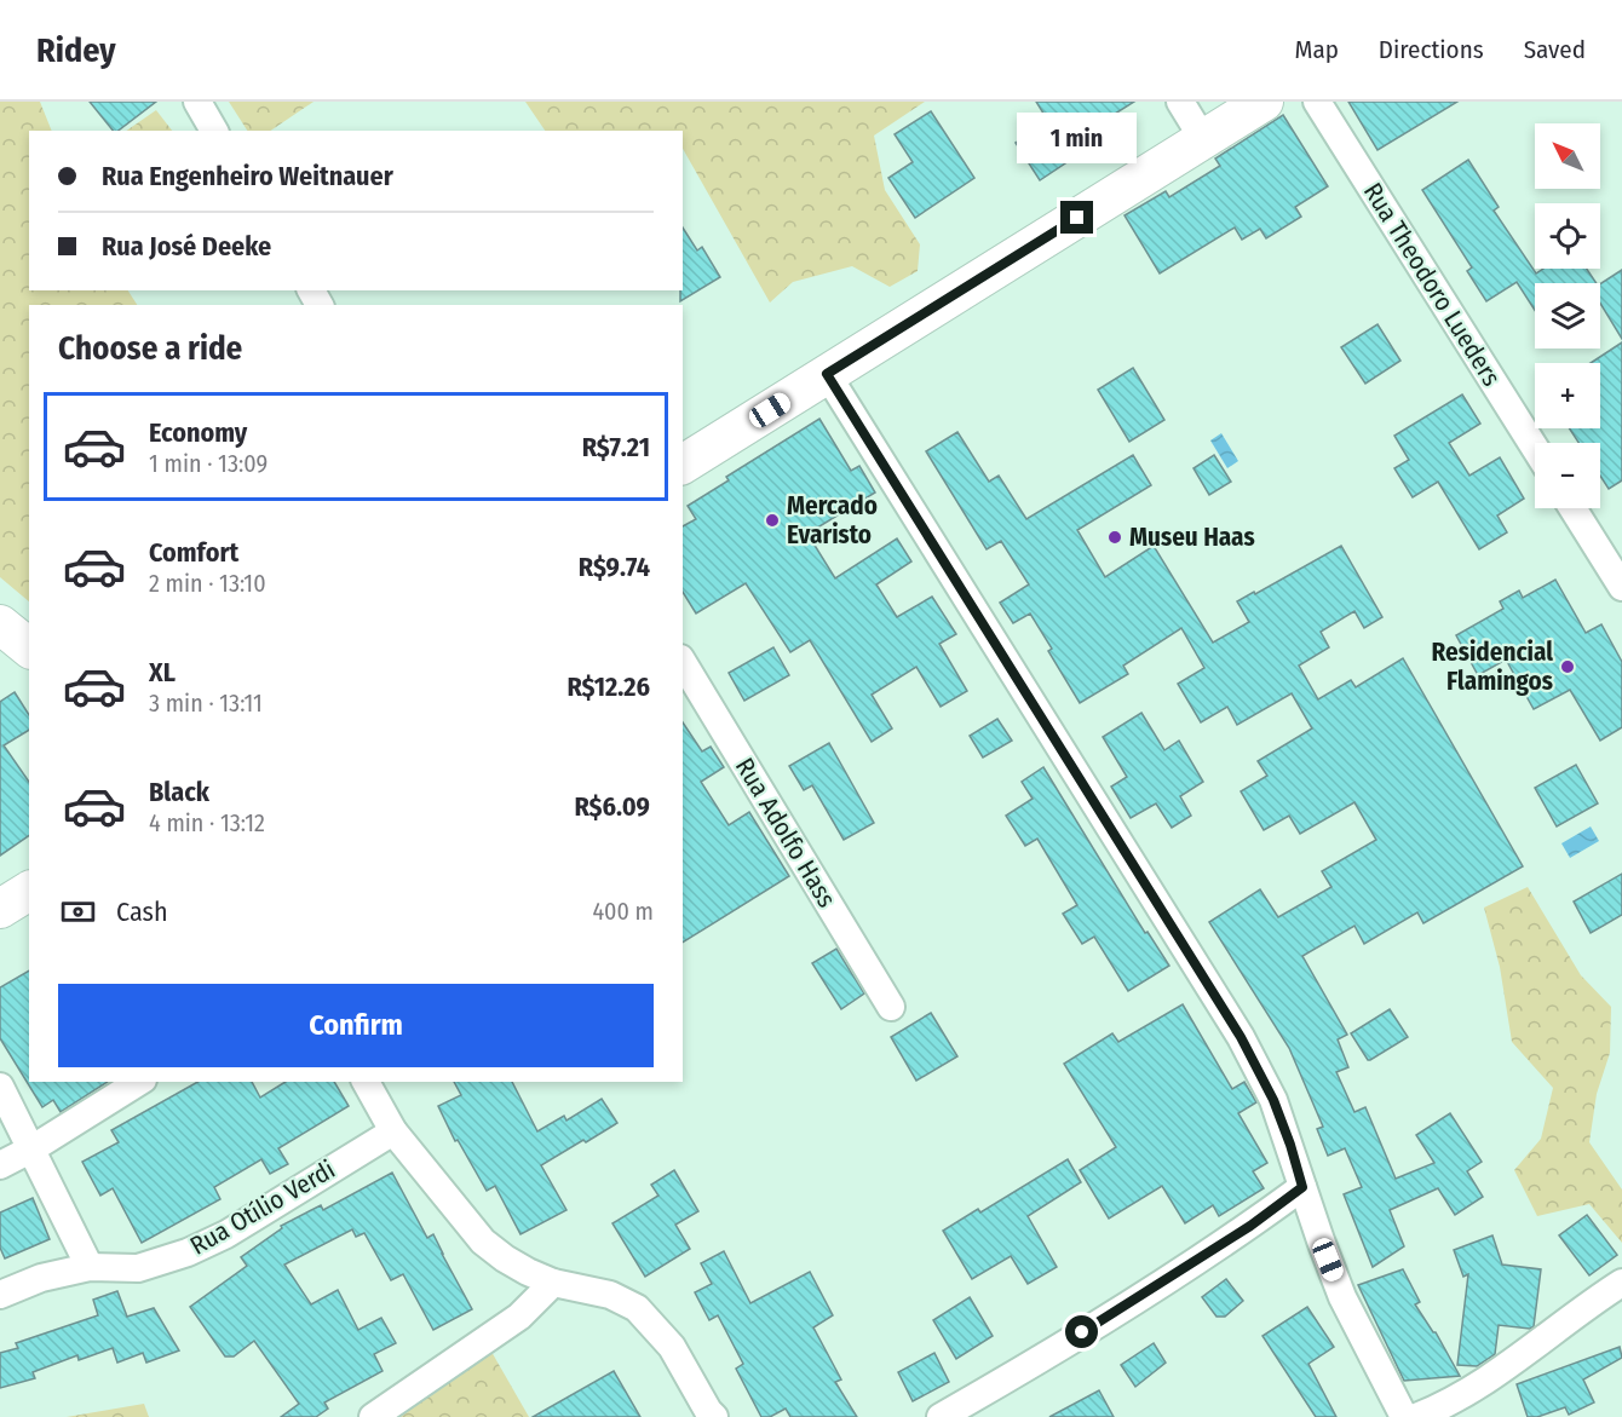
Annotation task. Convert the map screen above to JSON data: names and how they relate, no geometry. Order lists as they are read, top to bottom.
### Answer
{
  "streets": {
    "street": ["Rua Theodoro Lueders", "Rua Adolfo Hass", "Rua Otílio Verdi"]
  },
  "places": ["Mercado Evaristo", "Museu Haas", "Residencial Flamingos"],
  "north": "top left",
  "page": {
    "header": "Ridey",
    "nav": ["Map", "Directions", "Saved"],
    "bubble": "1 min",
    "map_buttons": ["+", "−"],
    "banner": ["Rua Engenheiro Weitnauer", "Rua José Deeke"],
    "heading": "Choose a ride",
    "list": [
      {
        "name": "Economy",
        "note": "1 min · 13:09",
        "value": "R$7.21"
      },
      {
        "name": "Comfort",
        "note": "2 min · 13:10",
        "value": "R$9.74"
      },
      {
        "name": "XL",
        "note": "3 min · 13:11",
        "value": "R$12.26"
      },
      {
        "name": "Black",
        "note": "4 min · 13:12",
        "value": "R$6.09"
      }
    ],
    "pay": ["Cash", "400 m"],
    "buttons": "Confirm"
  }
}
